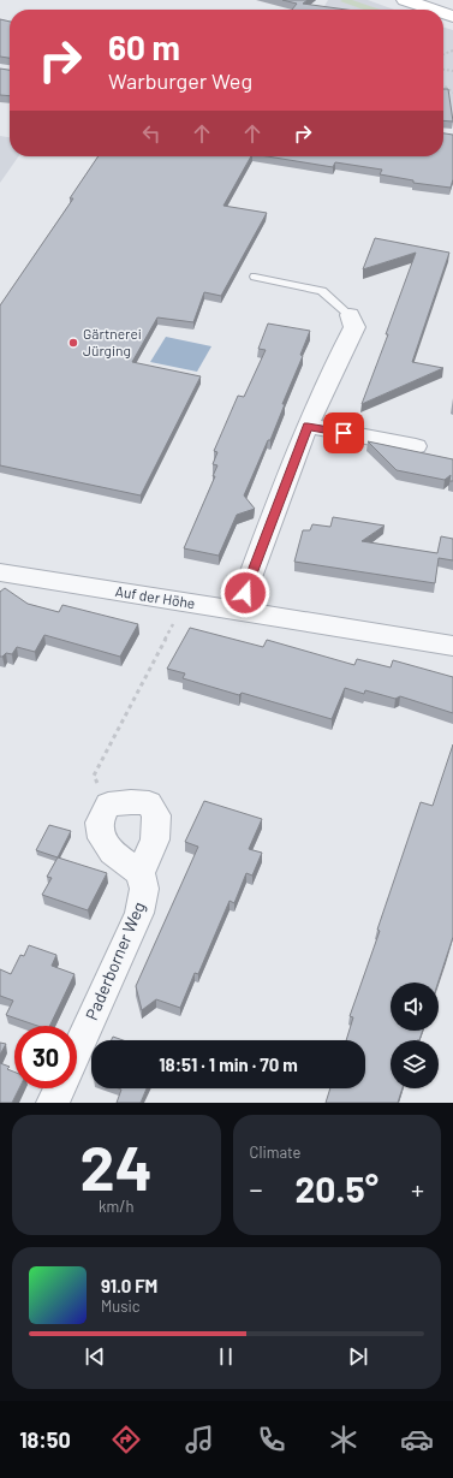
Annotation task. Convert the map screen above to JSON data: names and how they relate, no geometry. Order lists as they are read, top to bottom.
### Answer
{
  "streets": {
    "street": ["Auf der Höhe", "Paderborner Weg"]
  },
  "places": ["Gärtnerei Jürging"],
  "page": {
    "turn": ["60 m", "Warburger Weg"],
    "limit": "30",
    "trip": "18:51 · 1 min · 70 m",
    "tile": [
      ["24", "km/h"],
      "Climate"
    ],
    "heat": ["−", "20.5°", "+"],
    "song": ["91.0 FM", "Music"],
    "tabs": "18:50"
  }
}
